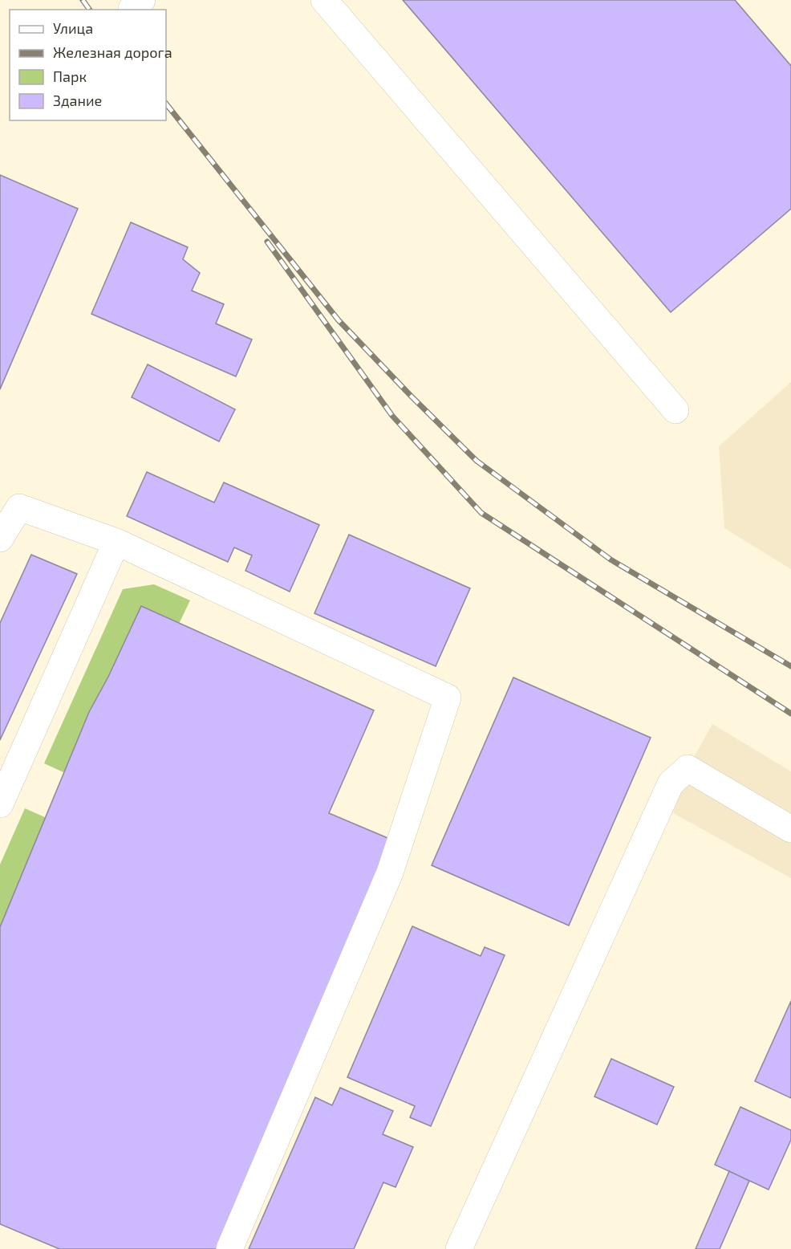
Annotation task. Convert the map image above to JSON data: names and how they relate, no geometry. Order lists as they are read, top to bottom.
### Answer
{
  "legend": [
    "Улица",
    "Железная дорога",
    "Парк",
    "Здание"
  ]
}
